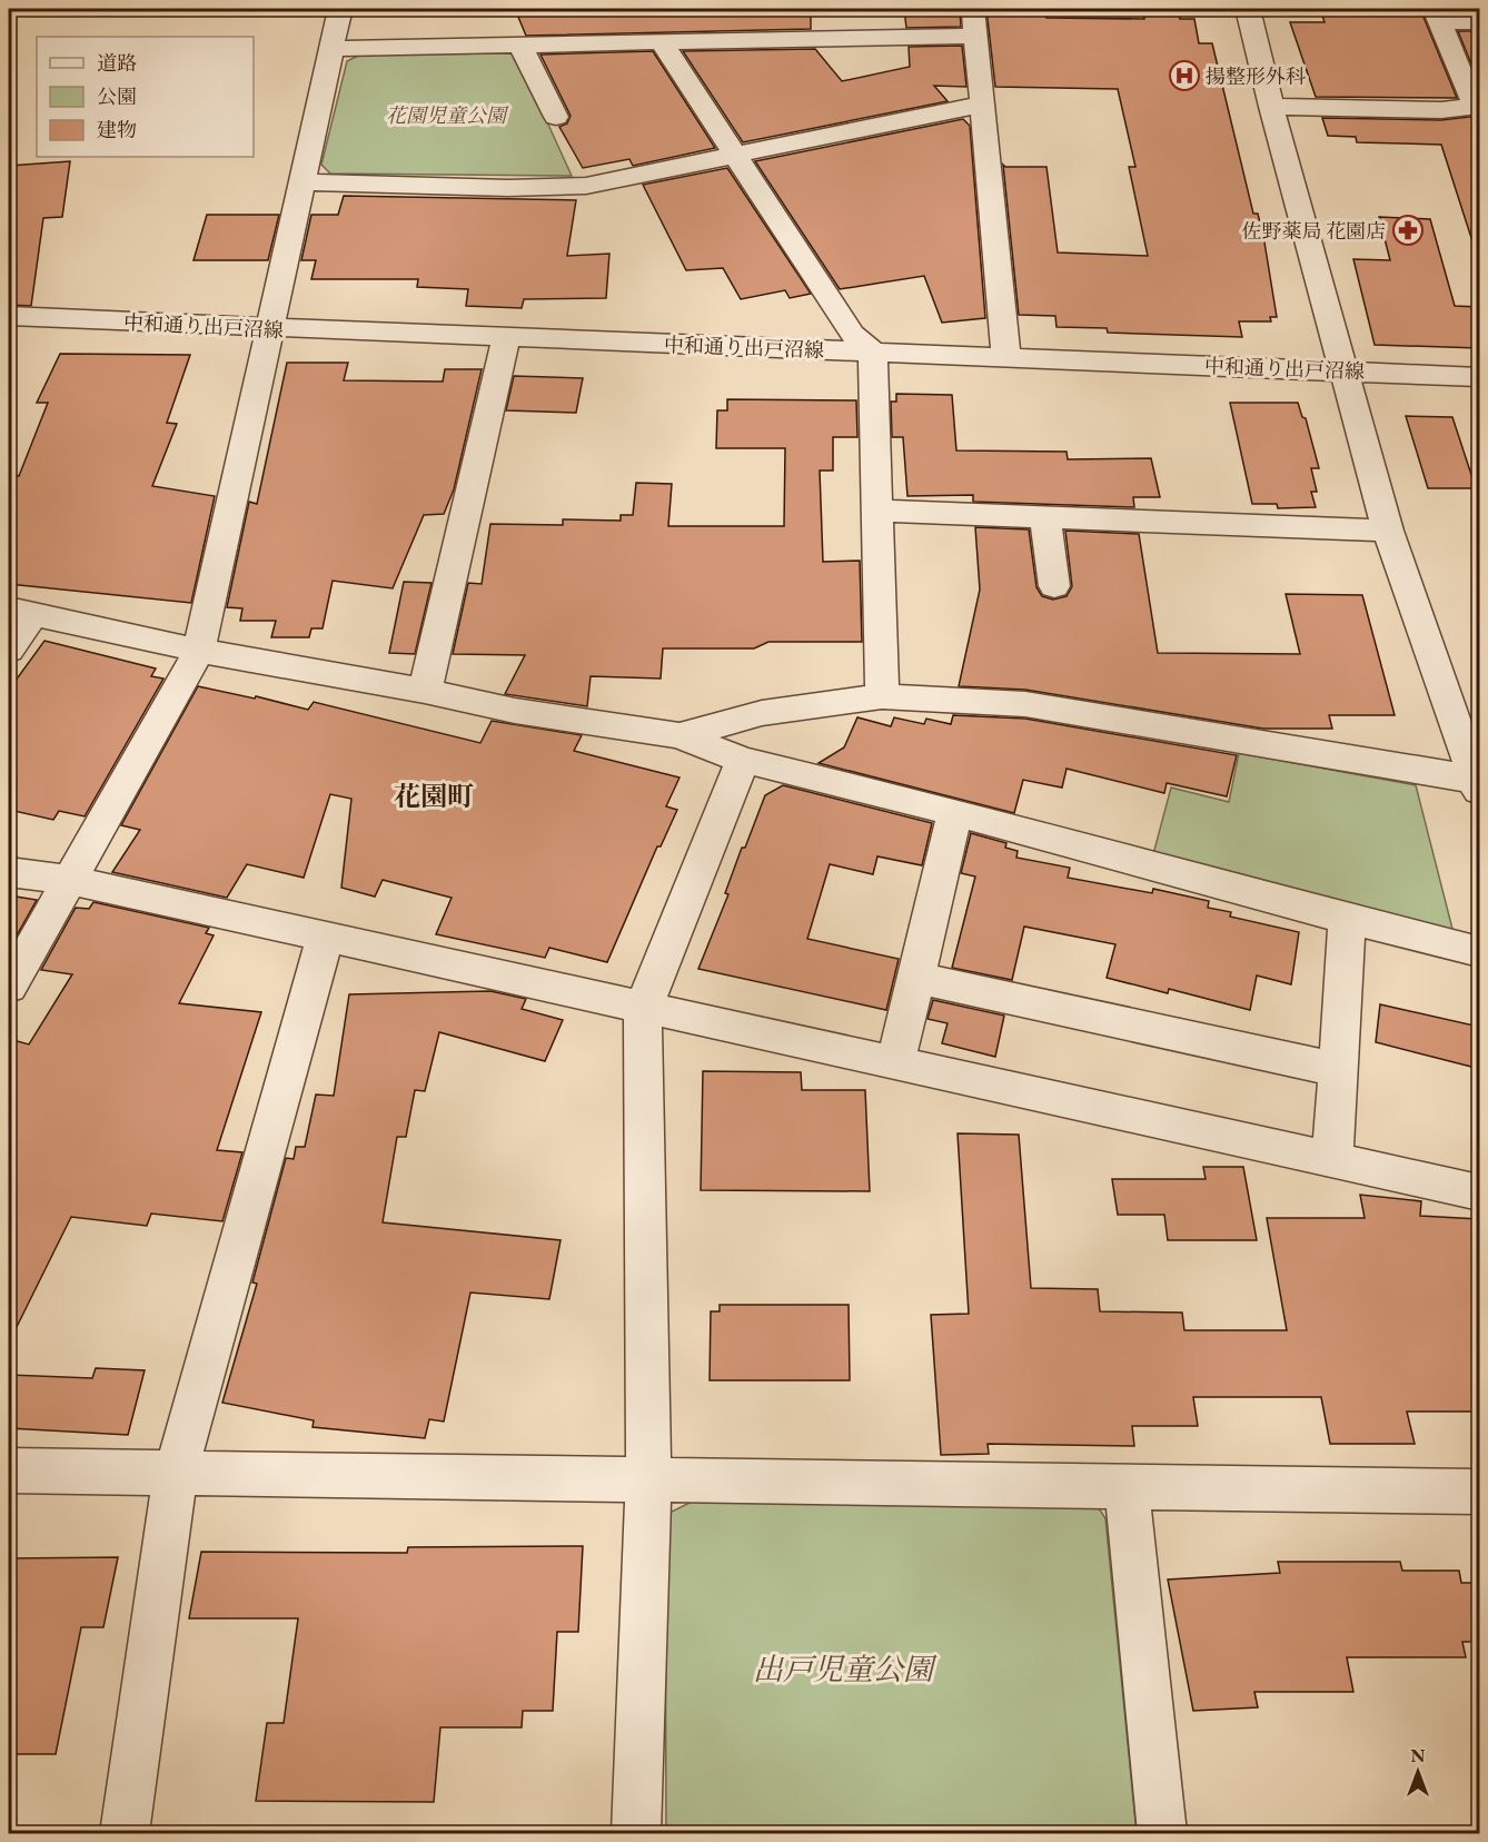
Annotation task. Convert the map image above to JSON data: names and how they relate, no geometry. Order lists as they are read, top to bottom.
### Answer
{
  "streets": {
    "street": ["中和通り出戸沼線"]
  },
  "districts": ["花園町"],
  "parks": ["花園児童公園", "出戸児童公園"],
  "places": {
    "hospital": ["揚整形外科"],
    "pharmacy": ["佐野薬局 花園店"]
  },
  "legend": ["道路", "公園", "建物"],
  "north": "top"
}
